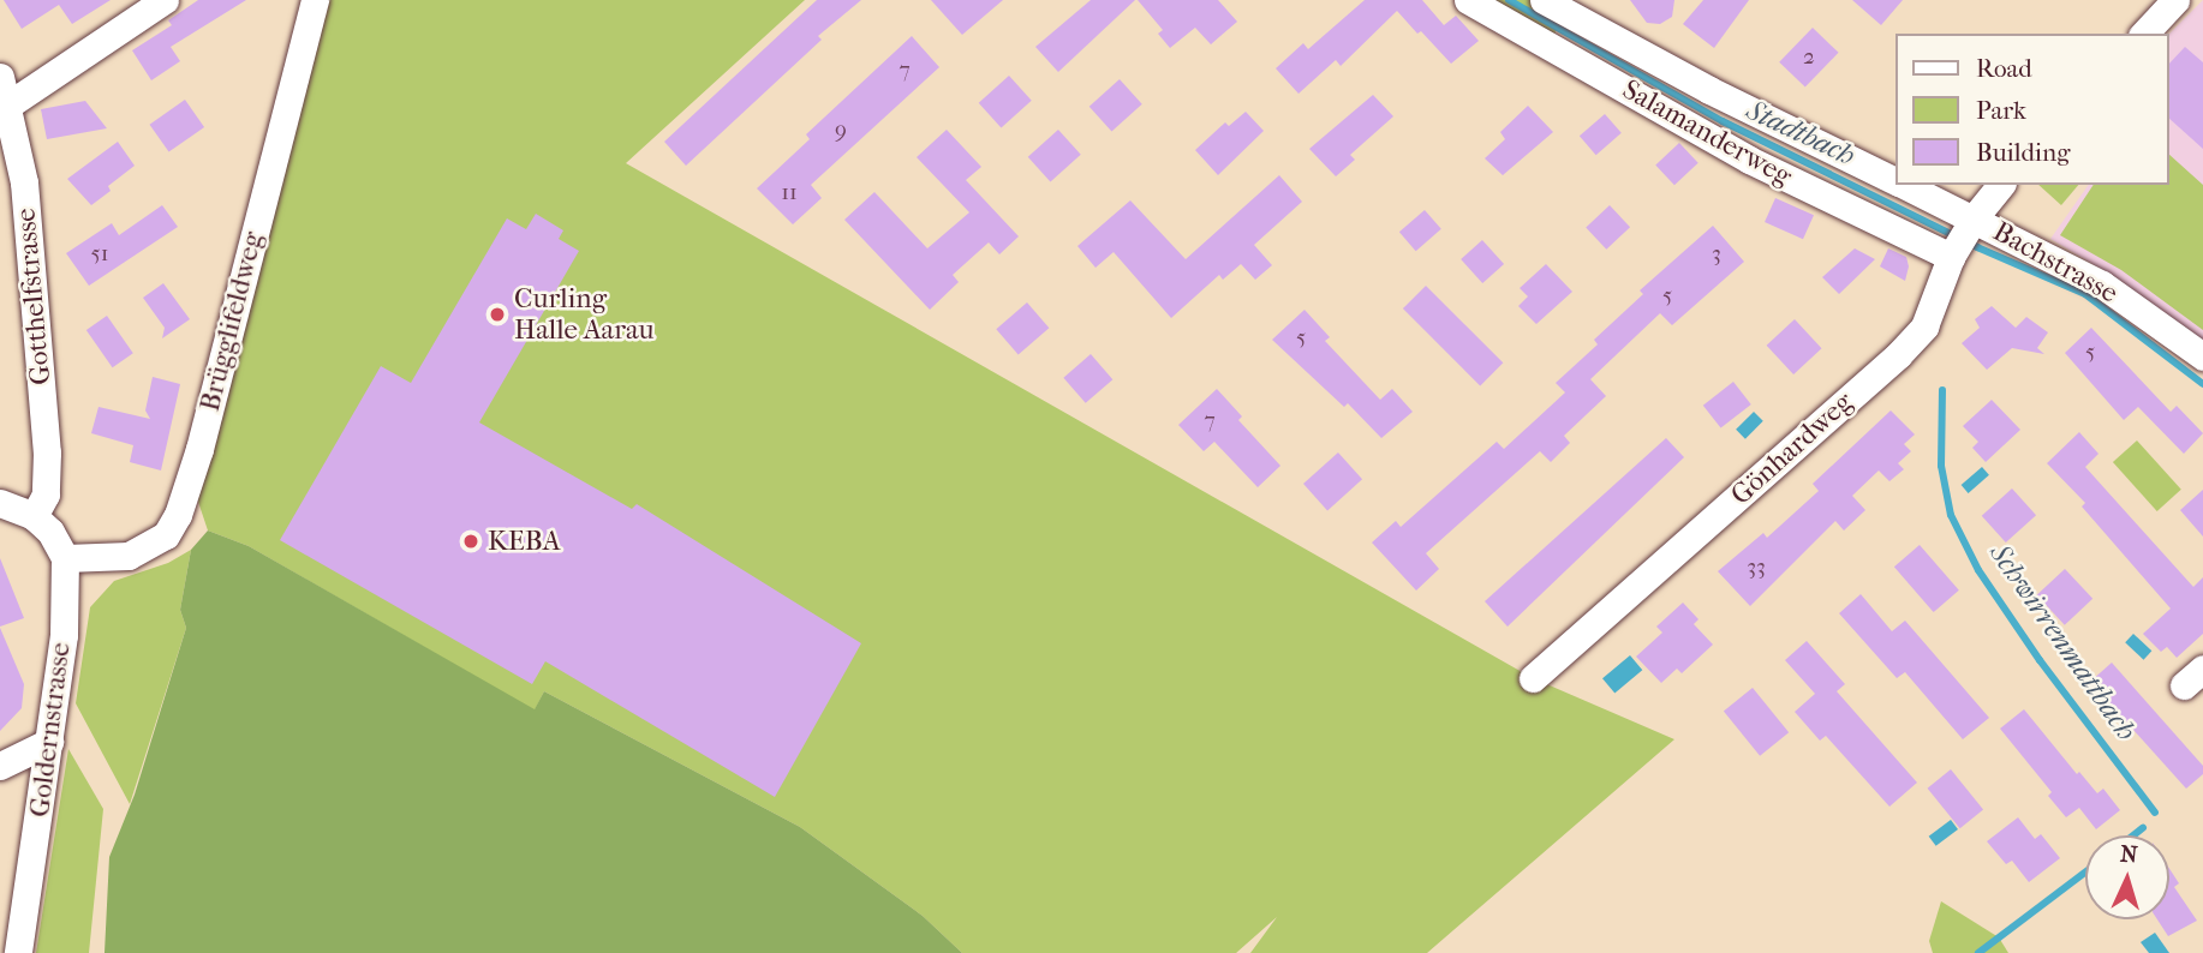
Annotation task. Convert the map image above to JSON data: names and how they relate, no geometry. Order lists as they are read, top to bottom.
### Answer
{
  "streets": {
    "street": [
      "Salamanderweg",
      "Bachstrasse",
      "Gotthelfstrasse",
      "Brügglifeldweg",
      "Gönhardweg",
      "Goldernstrasse"
    ]
  },
  "crossings": [
    ["Salamanderweg", "Gönhardweg"],
    ["Bachstrasse", "Gönhardweg"],
    ["Brügglifeldweg", "Goldernstrasse"]
  ],
  "water": ["Stadtbach", "Schwirrenmattbach"],
  "places": ["Curling Halle Aarau", "KEBA"],
  "house_numbers": [
    "2",
    "7",
    "9",
    "11",
    "51",
    "3",
    "5",
    "5",
    "5",
    "7",
    "33"
  ],
  "legend": ["Road", "Park", "Building"],
  "north": "top"
}
